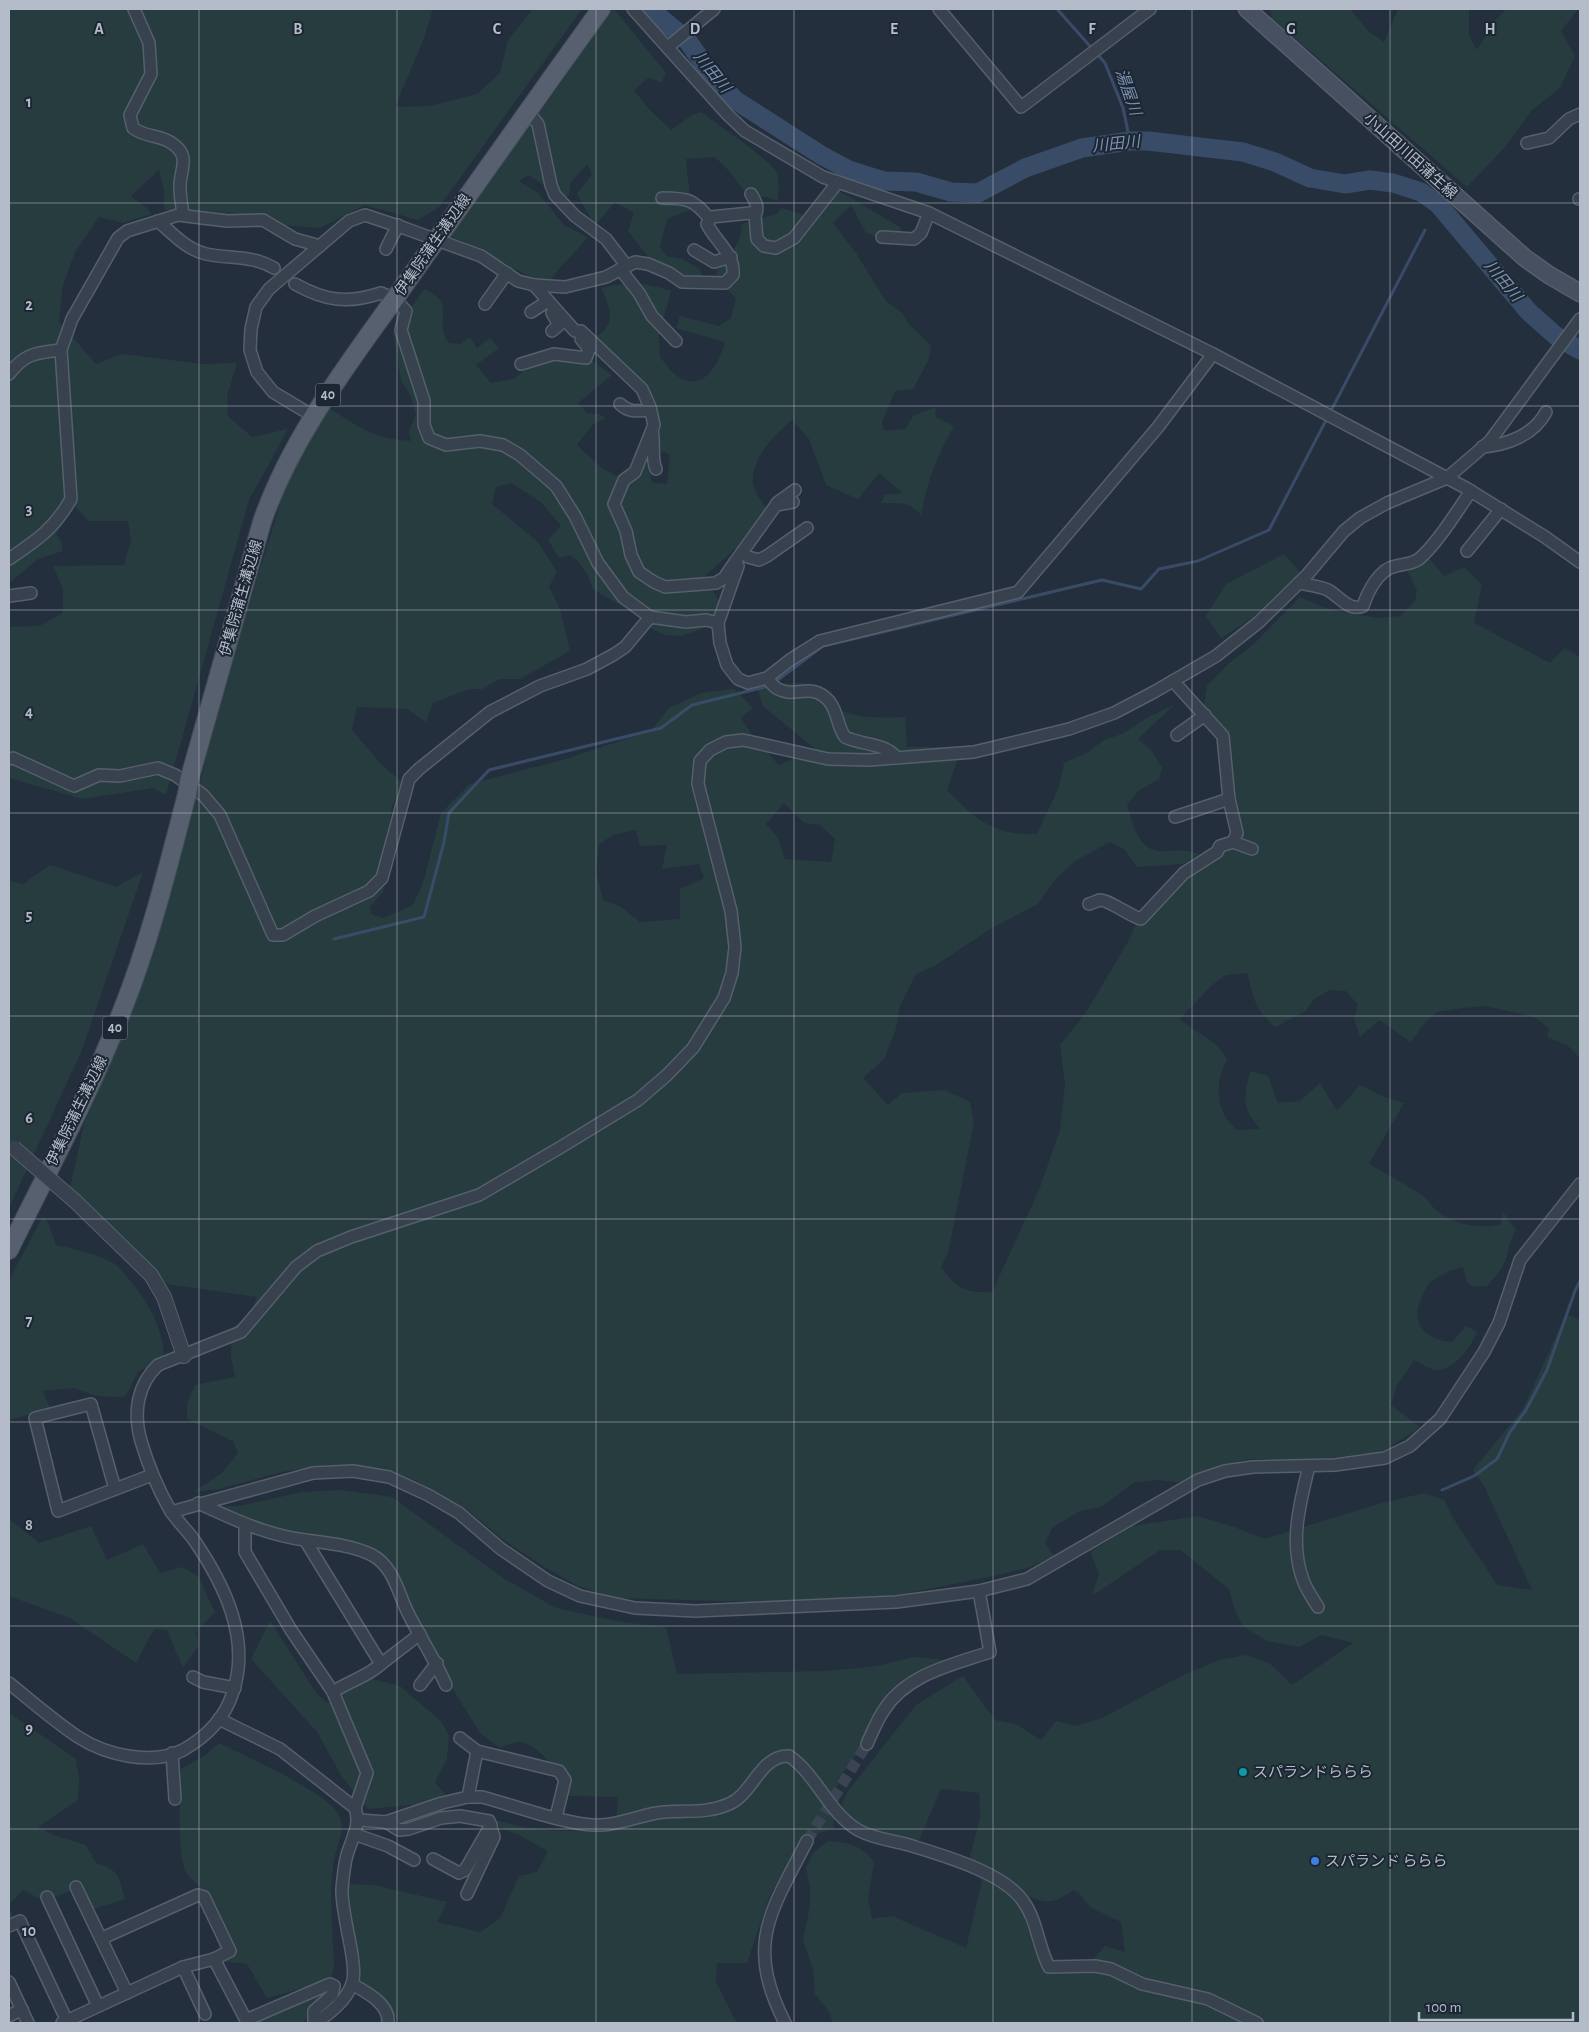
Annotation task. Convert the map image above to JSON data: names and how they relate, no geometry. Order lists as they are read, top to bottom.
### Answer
{
  "streets": {
    "main road": ["小山田川田蒲生線", "伊集院蒲生溝辺線", "40"]
  },
  "water": ["川田川", "湯屋川"],
  "places": ["スパランドららら", "スパランド ららら"],
  "scale_bar": "100 m",
  "grid": {
    "columns": [
      "A",
      "B",
      "C",
      "D",
      "E",
      "F",
      "G",
      "H"
    ],
    "rows": [
      "1",
      "2",
      "3",
      "4",
      "5",
      "6",
      "7",
      "8",
      "9",
      "10"
    ]
  }
}
